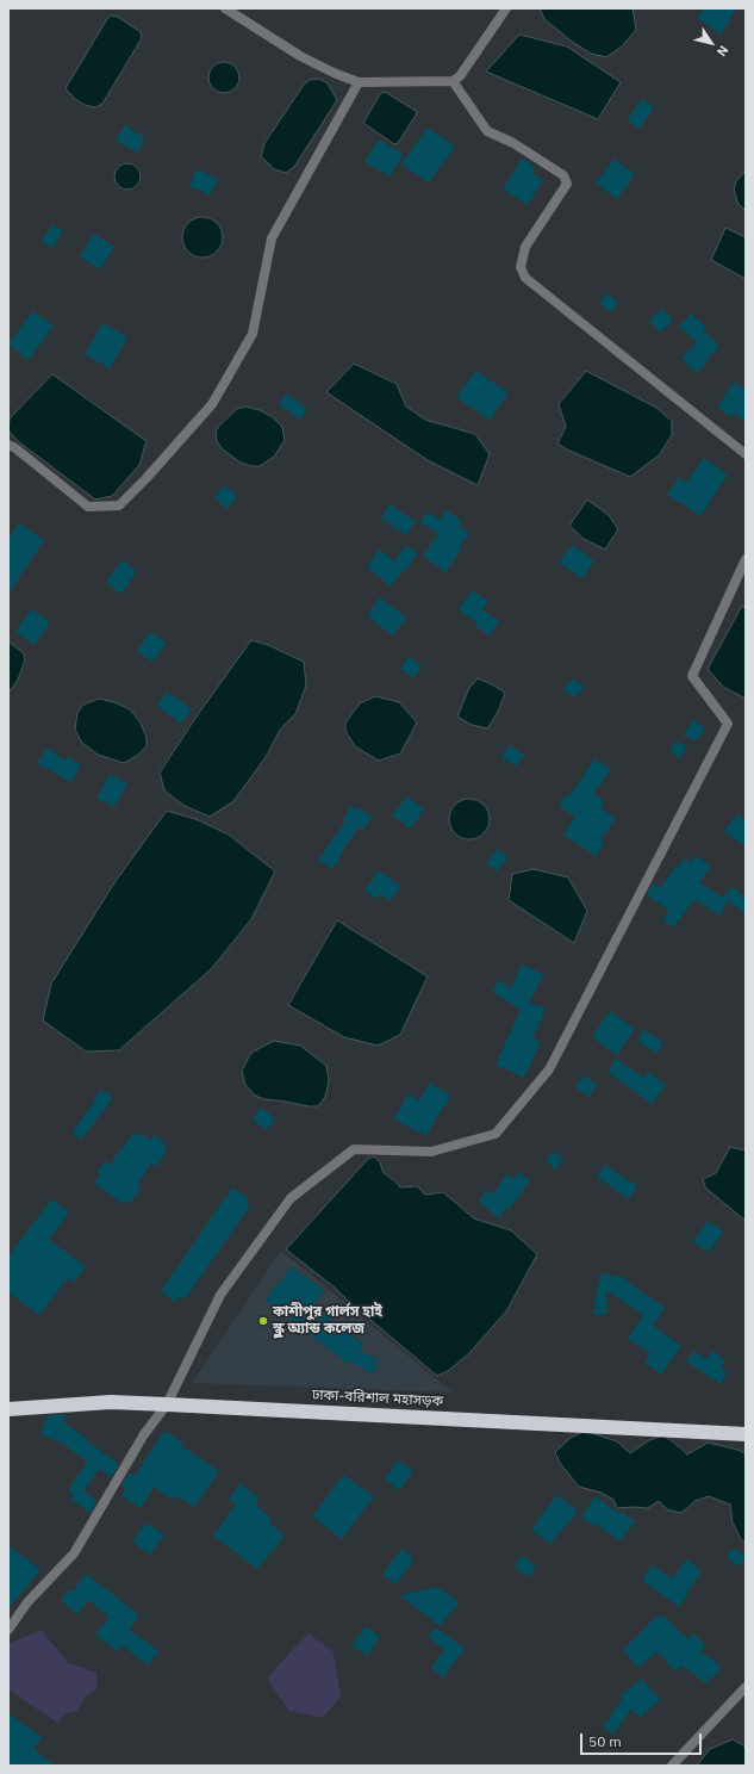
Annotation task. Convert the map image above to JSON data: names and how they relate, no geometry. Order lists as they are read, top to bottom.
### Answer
{
  "streets": {
    "highway": ["ঢাকা-বরিশাল মহাসড়ক"]
  },
  "places": ["কাশীপুর গার্লস হাই স্কুল অ্যান্ড কলেজ"],
  "scale_bar": "50 m",
  "north": "bottom right"
}
